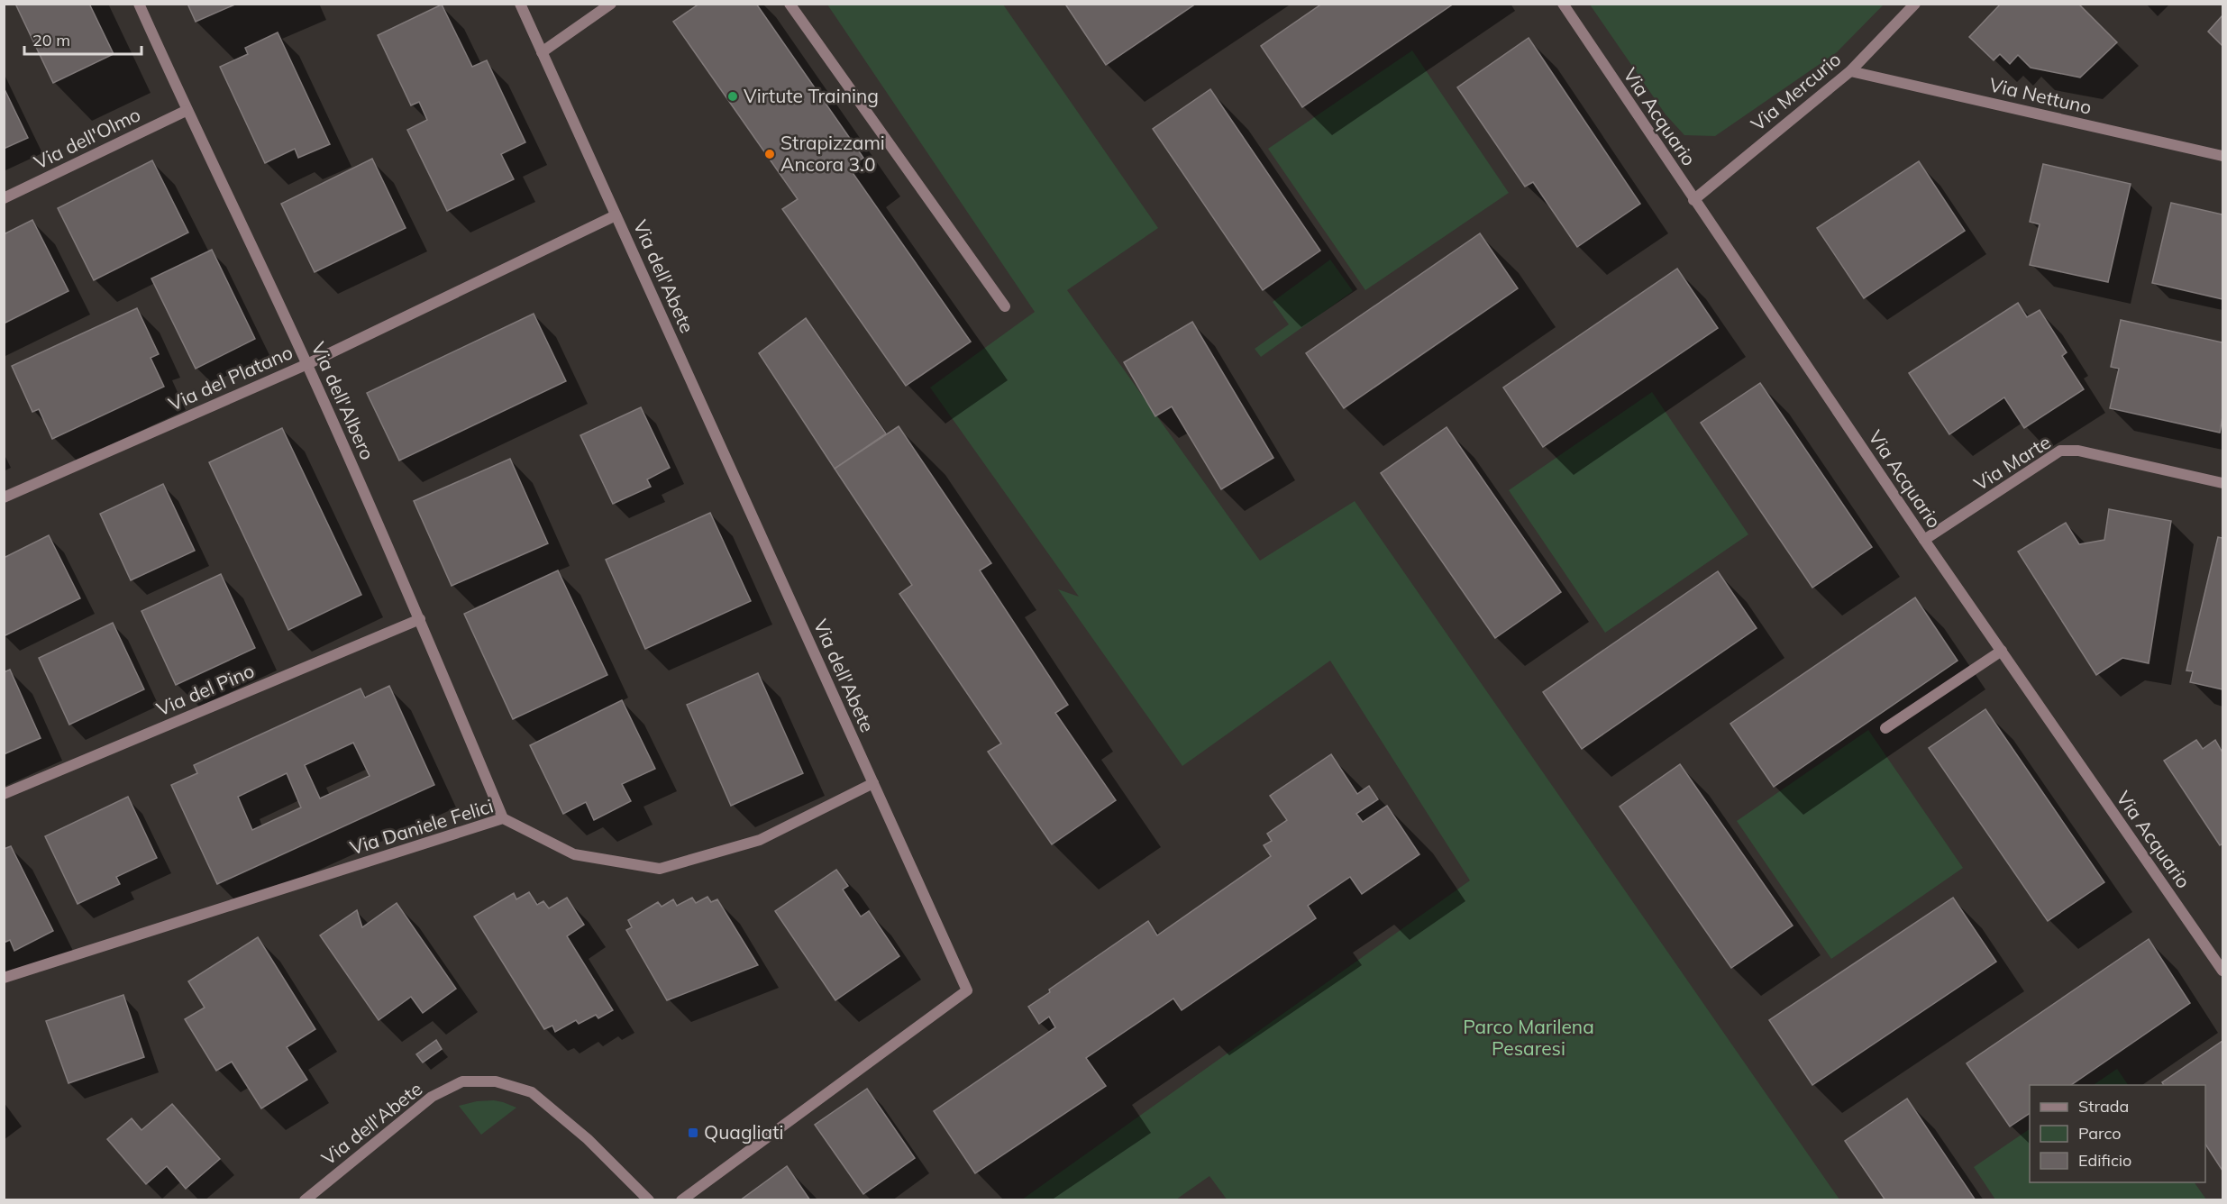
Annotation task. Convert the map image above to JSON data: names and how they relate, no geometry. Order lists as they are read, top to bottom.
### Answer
{
  "streets": {
    "street": [
      "Via Mercurio",
      "Via Nettuno",
      "Via Acquario",
      "Via dell'Olmo",
      "Via dell'Abete",
      "Via del Platano",
      "Via dell'Albero",
      "Via Marte",
      "Via del Pino",
      "Via Daniele Felici"
    ]
  },
  "crossings": [
    ["Via Mercurio", "Via Nettuno"],
    ["Via Mercurio", "Via Acquario"],
    ["Via Acquario", "Via Marte"],
    ["Via dell'Olmo", "Via dell'Albero"],
    ["Via dell'Abete", "Via del Platano"],
    ["Via dell'Abete", "Via Daniele Felici"],
    ["Via del Platano", "Via dell'Albero"],
    ["Via dell'Albero", "Via del Pino"],
    ["Via dell'Albero", "Via Daniele Felici"]
  ],
  "parks": ["Parco Marilena Pesaresi"],
  "places": {
    "other": ["Virtute Training", "Strapizzami Ancora 3.0"],
    "transit": ["Quagliati"]
  },
  "legend": ["Strada", "Parco", "Edificio"],
  "scale_bar": "20 m"
}
